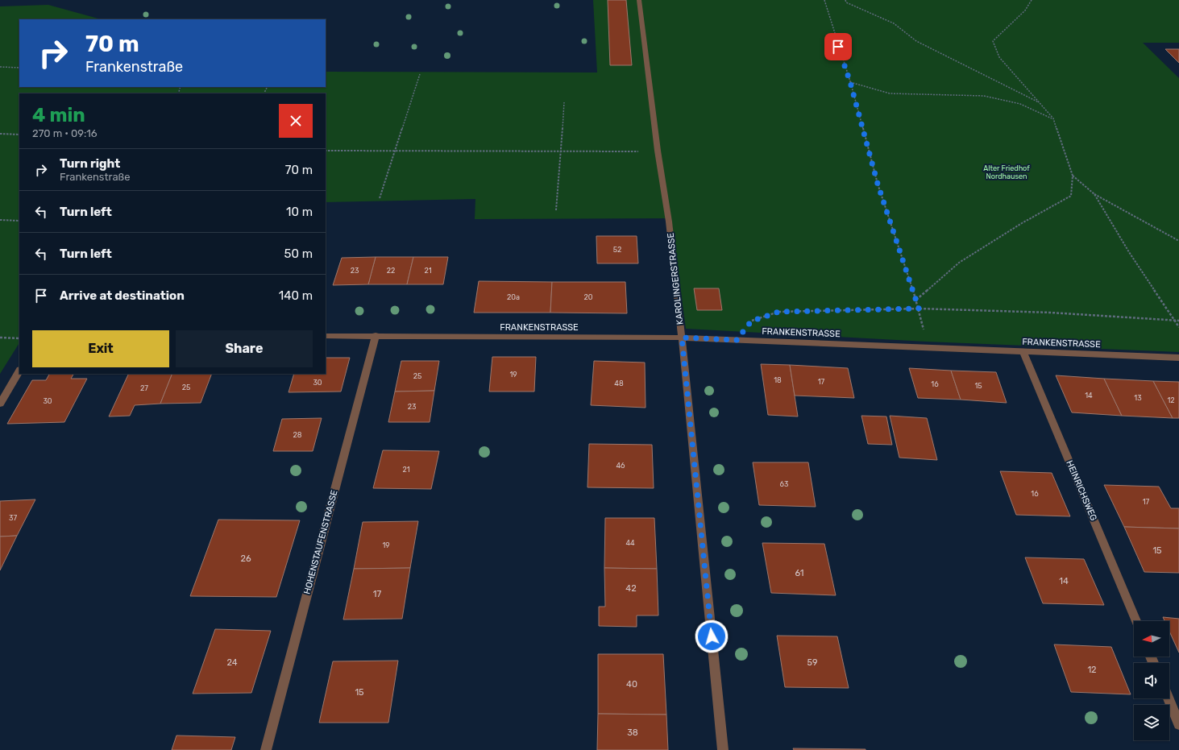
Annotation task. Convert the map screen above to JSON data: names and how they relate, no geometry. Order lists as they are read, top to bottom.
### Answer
{
  "streets": {
    "street": [
      "KAROLINGERSTRASSE",
      "FRANKENSTRASSE",
      "HEINRICHSWEG",
      "HOHENSTAUFENSTRASSE"
    ]
  },
  "crossings": [
    ["KAROLINGERSTRASSE", "FRANKENSTRASSE"],
    ["FRANKENSTRASSE", "HEINRICHSWEG"],
    ["FRANKENSTRASSE", "HOHENSTAUFENSTRASSE"]
  ],
  "parks": ["Alter Friedhof Nordhausen"],
  "house_numbers": [
    "52",
    "23",
    "22",
    "21",
    "20a",
    "20",
    "19",
    "25",
    "18",
    "17",
    "30",
    "48",
    "16",
    "15",
    "25",
    "27",
    "14",
    "13",
    "12",
    "30",
    "23",
    "28",
    "46",
    "21",
    "63",
    "16",
    "17",
    "37",
    "44",
    "19",
    "15",
    "26",
    "61",
    "14",
    "42",
    "17",
    "24",
    "59",
    "12",
    "40",
    "15",
    "38"
  ],
  "north": "left",
  "page": {
    "turn": ["70 m", "Frankenstraße"],
    "heading": ["4 min", "270 m · 09:16"],
    "list": [
      {
        "name": "Turn right",
        "note": "Frankenstraße",
        "value": "70 m"
      },
      {
        "name": "Turn left",
        "value": "10 m"
      },
      {
        "name": "Turn left",
        "value": "50 m"
      },
      {
        "name": "Arrive at destination",
        "value": "140 m"
      }
    ],
    "buttons": ["Exit", "Share"]
  }
}
